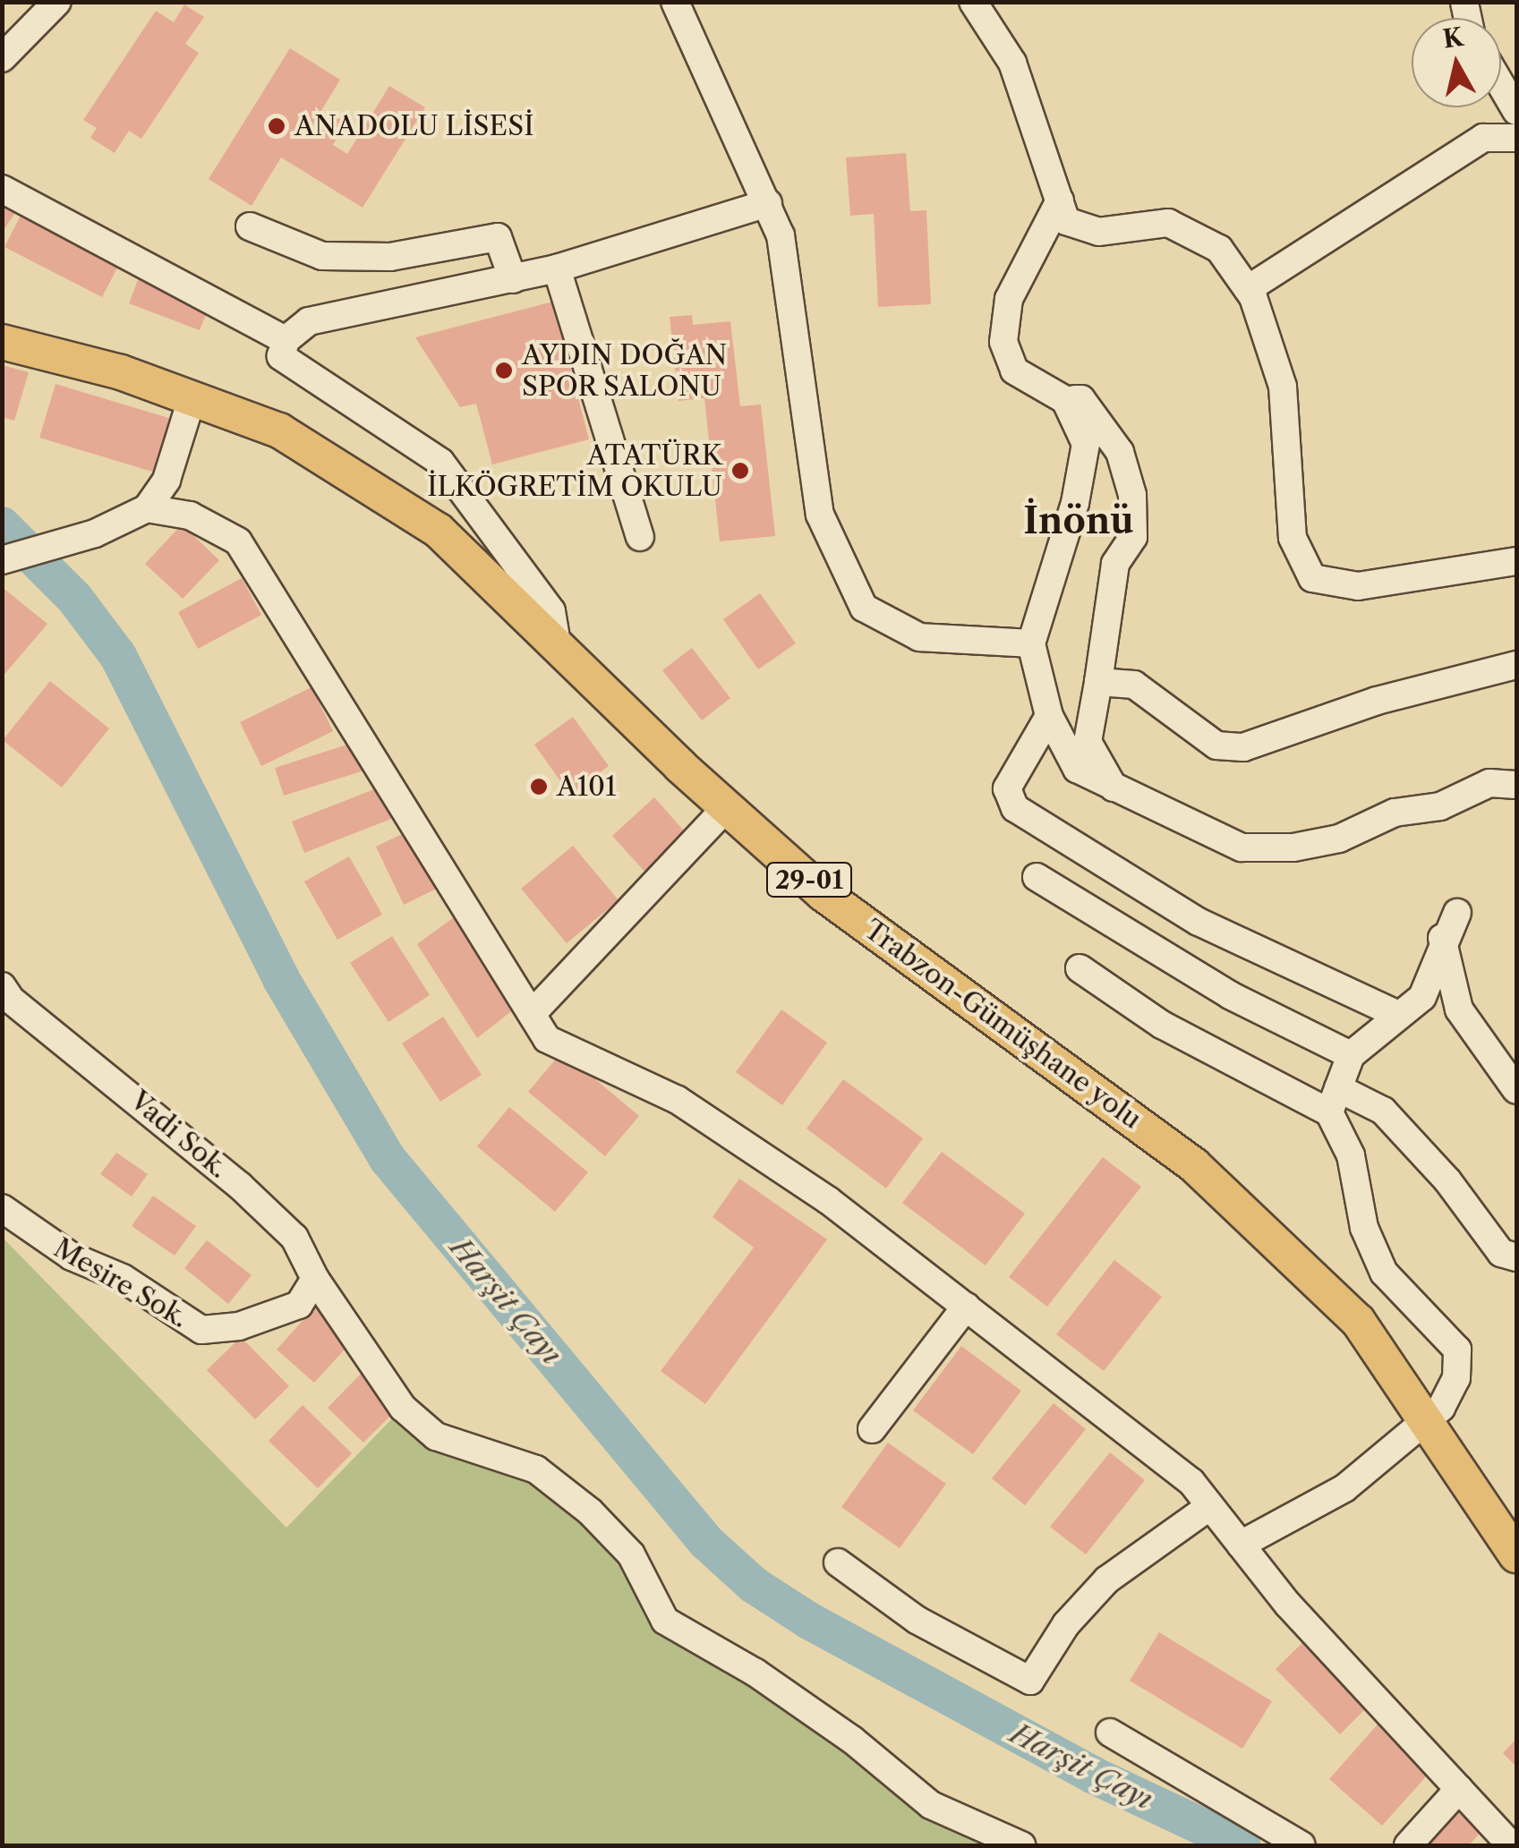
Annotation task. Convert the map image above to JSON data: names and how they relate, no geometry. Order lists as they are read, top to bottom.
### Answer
{
  "streets": {
    "main road": ["29-01", "Trabzon-Gümüşhane yolu"],
    "street": ["Vadi Sok.", "Mesire Sok."]
  },
  "crossings": [
    ["Vadi Sok.", "Mesire Sok."]
  ],
  "districts": ["İnönü"],
  "water": ["Harşit Çayı"],
  "places": [
    "ANADOLU LİSESİ",
    "AYDIN DOĞAN SPOR SALONU",
    "ATATÜRK İLKÖGRETİM OKULU",
    "A101"
  ],
  "north": "top"
}
